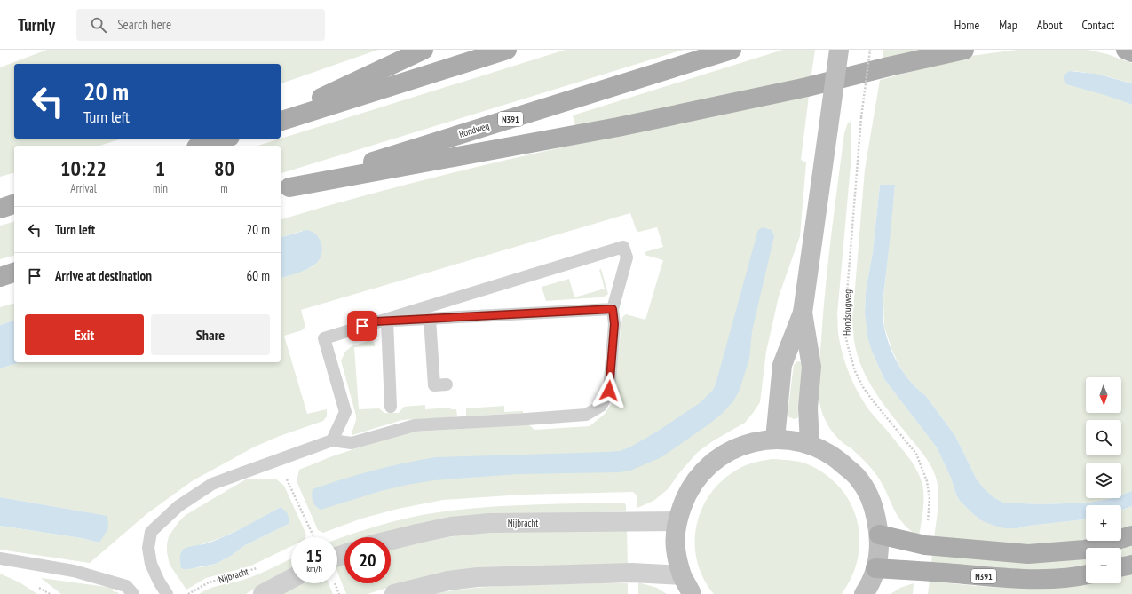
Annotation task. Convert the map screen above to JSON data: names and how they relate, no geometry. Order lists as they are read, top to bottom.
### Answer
{
  "streets": {
    "main road": ["N391", "Rondweg"],
    "street": ["Nijbracht"],
    "path": ["Hondsrugweg"]
  },
  "crossings": [
    ["N391", "Rondweg"]
  ],
  "north": "bottom",
  "page": {
    "header": "Turnly",
    "search": "Search here",
    "nav": [
      "Home",
      "Map",
      "About",
      "Contact"
    ],
    "turn": ["20 m", "Turn left"],
    "eta": [
      "10:22",
      "Arrival",
      "1",
      "min",
      "80",
      "m"
    ],
    "list": [
      {
        "name": "Turn left",
        "value": "20 m"
      },
      {
        "name": "Arrive at destination",
        "value": "60 m"
      }
    ],
    "buttons": ["Exit", "Share"],
    "map_buttons": ["+", "−"],
    "speed": "15 km/h",
    "limit": "20"
  }
}
